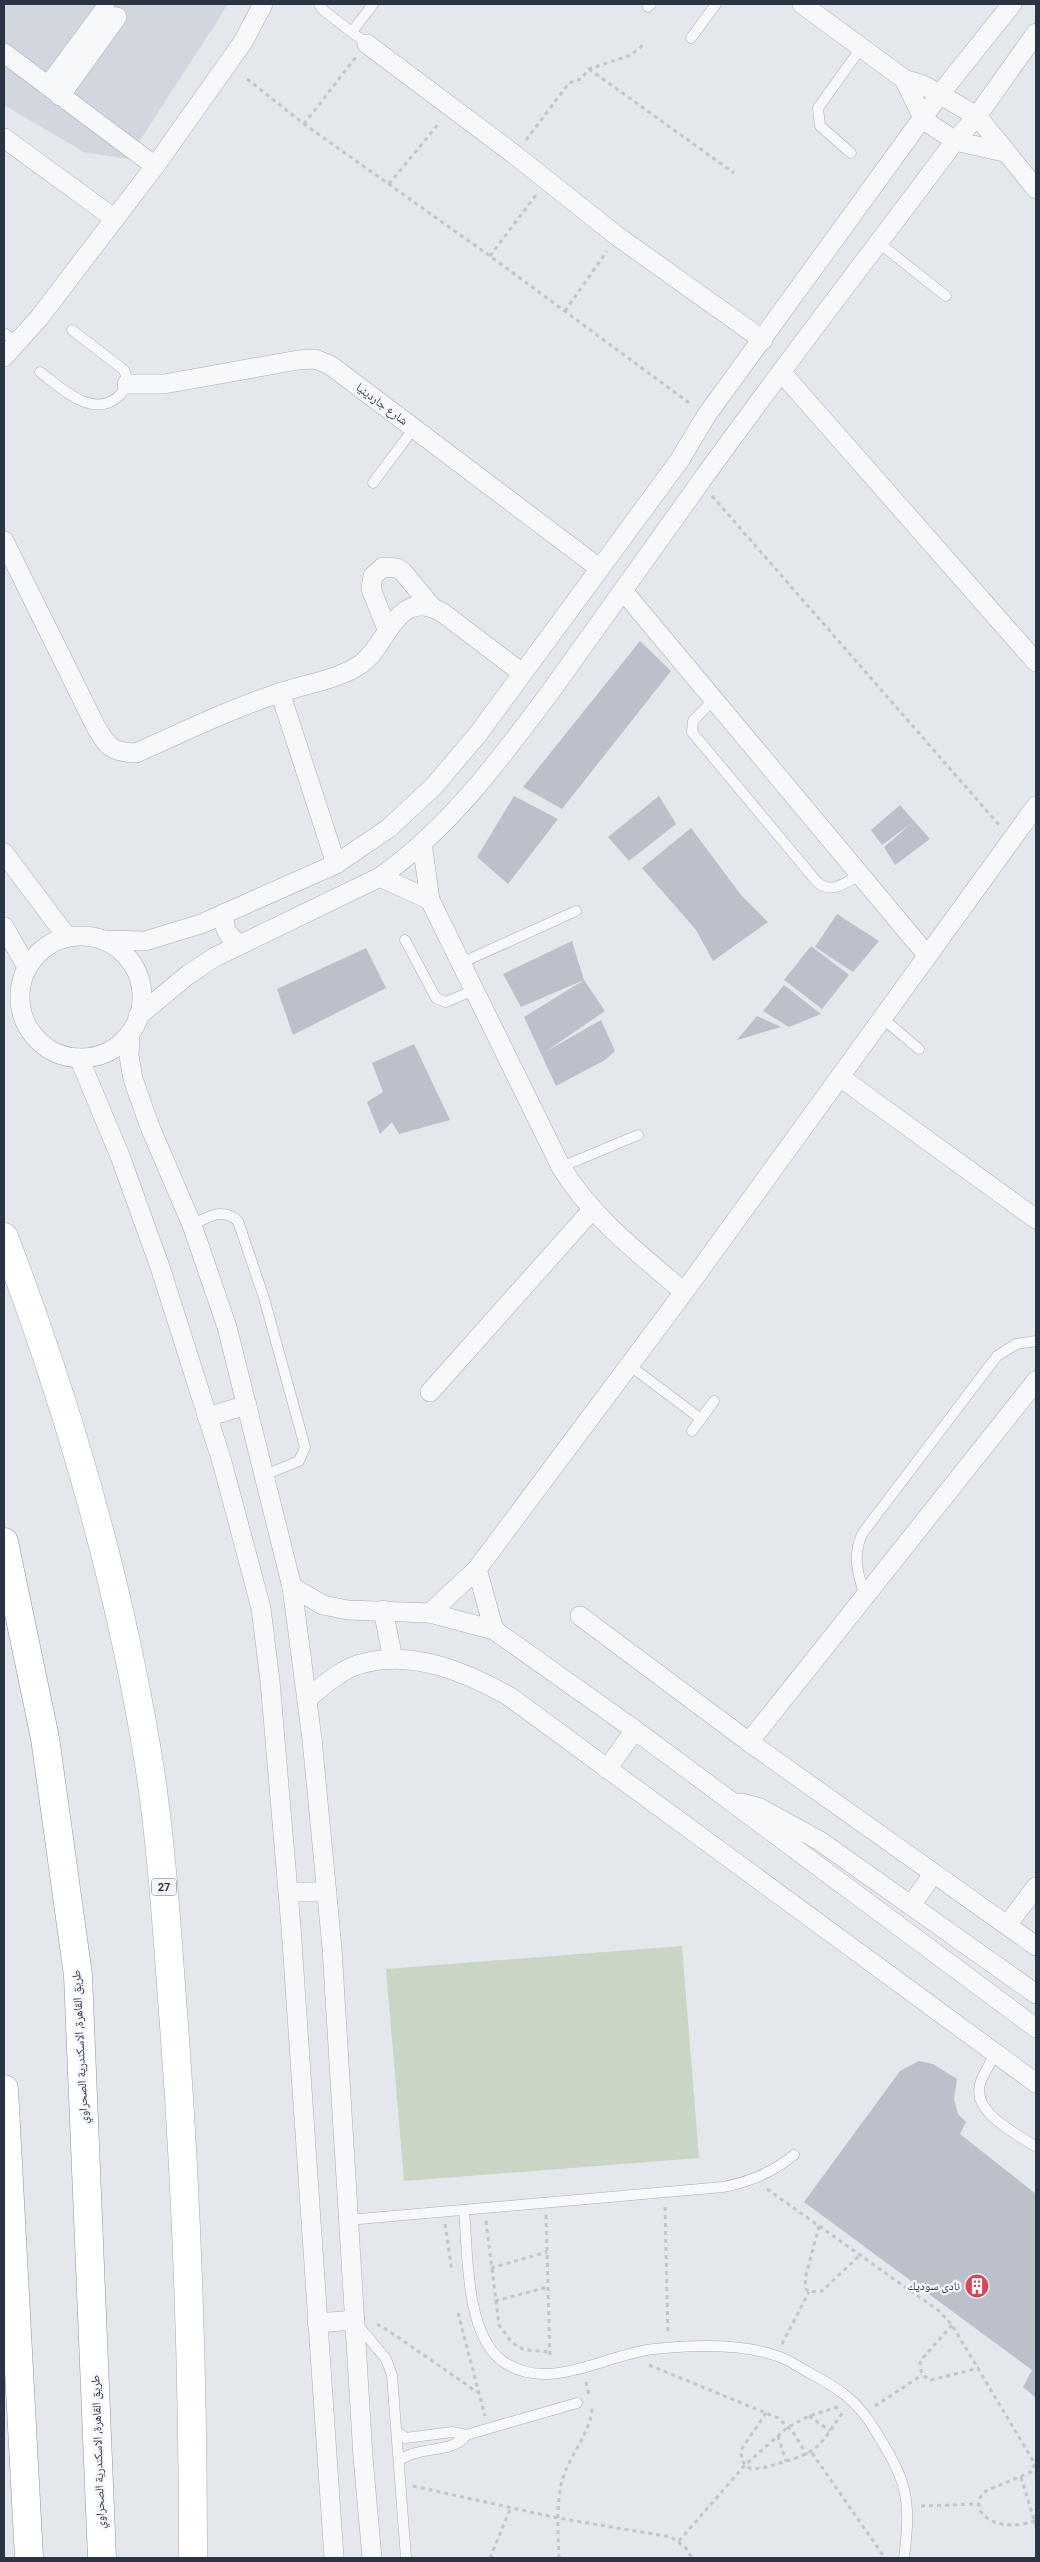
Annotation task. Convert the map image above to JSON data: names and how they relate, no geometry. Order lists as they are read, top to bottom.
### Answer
{
  "streets": {
    "main road": ["27", "طريق القاهرة, الاسكندرية الصحراوي"],
    "street": ["شارع جاردينيا"]
  },
  "places": {
    "building": ["نادى سوديك"]
  }
}
